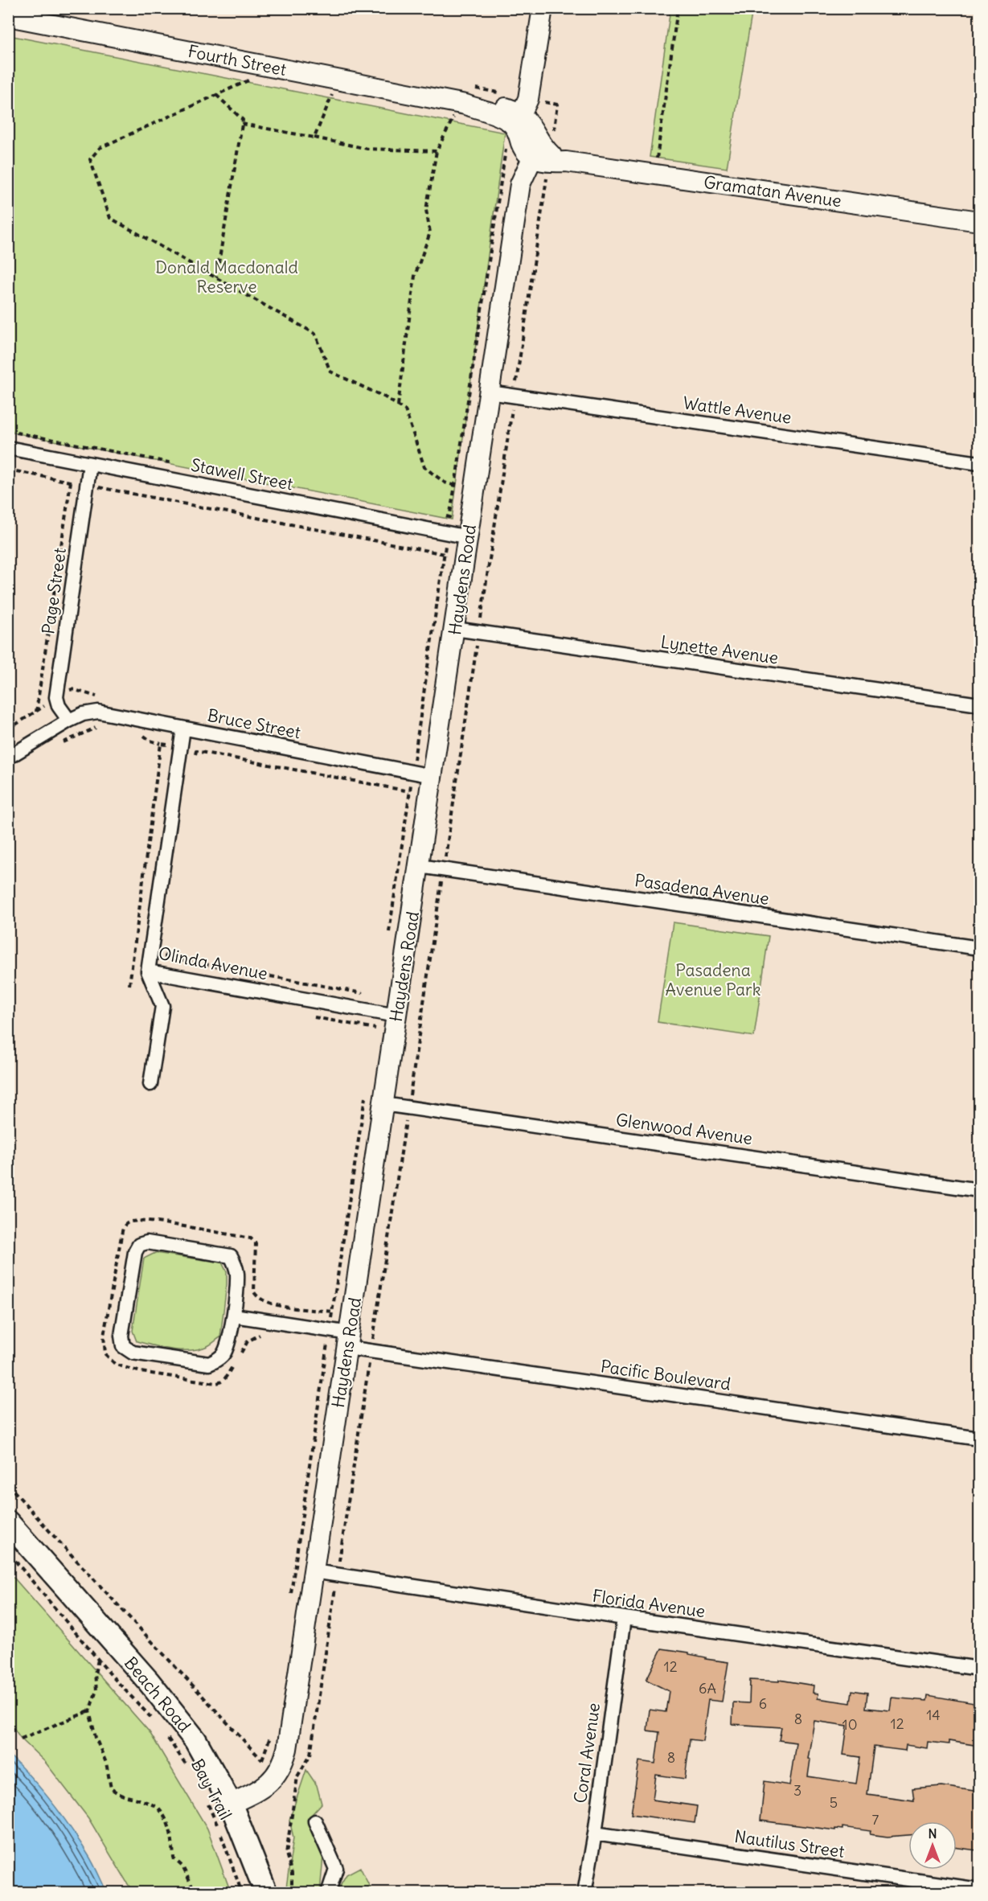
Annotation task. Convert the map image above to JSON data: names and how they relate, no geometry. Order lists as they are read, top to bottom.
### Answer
{
  "streets": {
    "main road": ["Beach Road"],
    "street": [
      "Fourth Street",
      "Gramatan Avenue",
      "Wattle Avenue",
      "Stawell Street",
      "Haydens Road",
      "Page Street",
      "Lynette Avenue",
      "Bruce Street",
      "Pasadena Avenue",
      "Olinda Avenue",
      "Glenwood Avenue",
      "Pacific Boulevard",
      "Florida Avenue",
      "Coral Avenue",
      "Nautilus Street"
    ],
    "path": ["Bay Trail"]
  },
  "crossings": [
    ["Gramatan Avenue", "Haydens Road"],
    ["Wattle Avenue", "Haydens Road"],
    ["Stawell Street", "Haydens Road"],
    ["Stawell Street", "Page Street"],
    ["Haydens Road", "Lynette Avenue"],
    ["Haydens Road", "Bruce Street"],
    ["Haydens Road", "Pasadena Avenue"],
    ["Haydens Road", "Olinda Avenue"],
    ["Haydens Road", "Glenwood Avenue"],
    ["Haydens Road", "Pacific Boulevard"],
    ["Haydens Road", "Florida Avenue"],
    ["Page Street", "Bruce Street"],
    ["Bruce Street", "Olinda Avenue"],
    ["Florida Avenue", "Coral Avenue"],
    ["Coral Avenue", "Nautilus Street"]
  ],
  "parks": ["Donald Macdonald Reserve", "Pasadena Avenue Park"],
  "house_numbers": [
    "12",
    "6A",
    "6",
    "14",
    "8",
    "12",
    "10",
    "8",
    "3",
    "5",
    "7"
  ],
  "north": "top"
}
